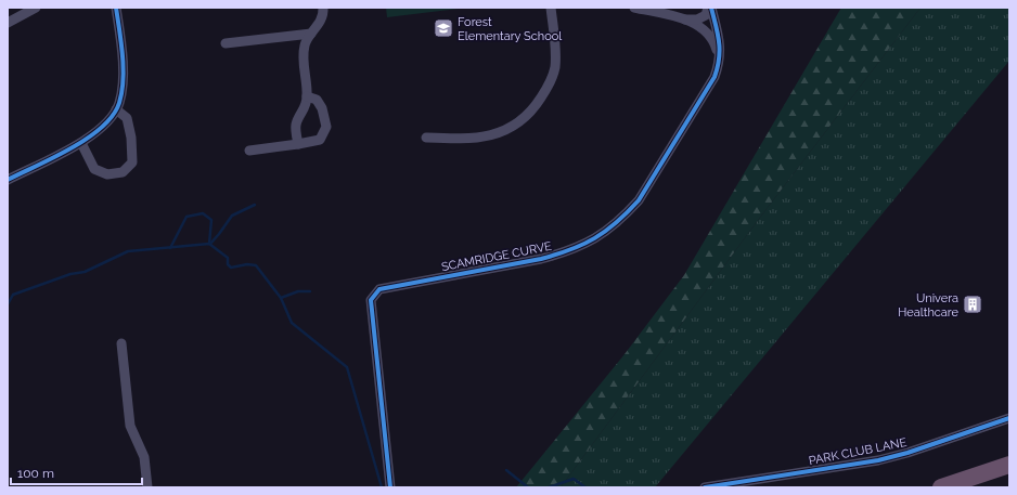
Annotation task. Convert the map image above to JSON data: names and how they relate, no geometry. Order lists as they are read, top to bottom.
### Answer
{
  "streets": {
    "street": ["SCAMRIDGE CURVE", "PARK CLUB LANE"]
  },
  "places": {
    "school or university": ["Forest Elementary School"],
    "building": ["Univera Healthcare"]
  },
  "scale_bar": "100 m"
}
